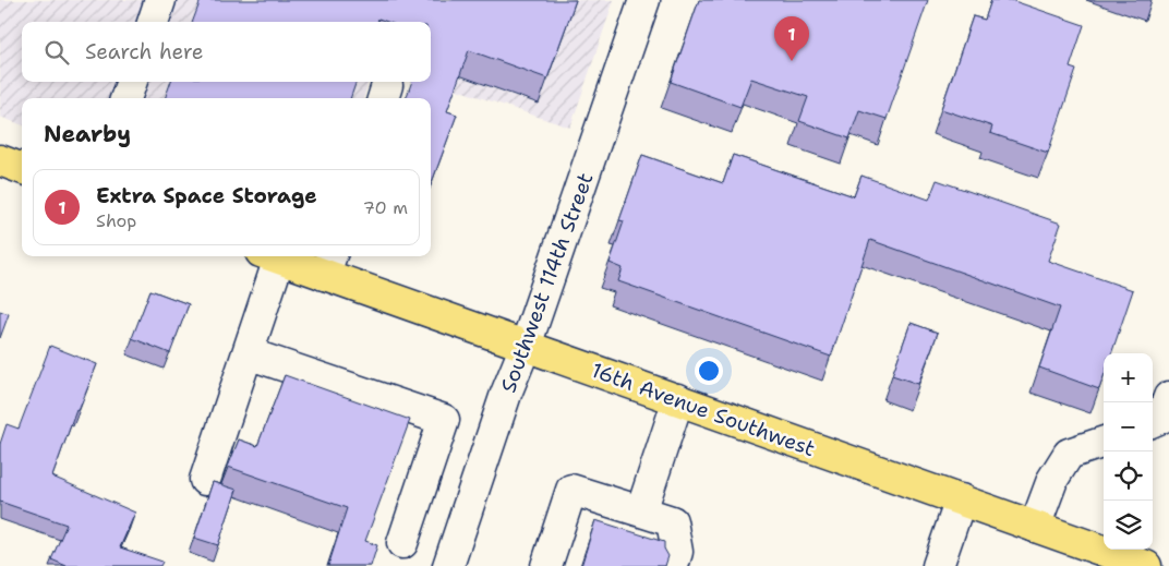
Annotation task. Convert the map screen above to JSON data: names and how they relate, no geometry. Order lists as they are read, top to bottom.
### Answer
{
  "streets": {
    "main road": ["16th Avenue Southwest"],
    "street": ["Southwest 114th Street"]
  },
  "crossings": [
    ["Southwest 114th Street", "16th Avenue Southwest"]
  ],
  "page": {
    "pins": "1",
    "search": "Search here",
    "heading": "Nearby",
    "list": [
      {
        "mark": "1",
        "name": "Extra Space Storage",
        "note": "Shop",
        "value": "70 m"
      }
    ],
    "map_buttons": ["+", "−"]
  }
}
